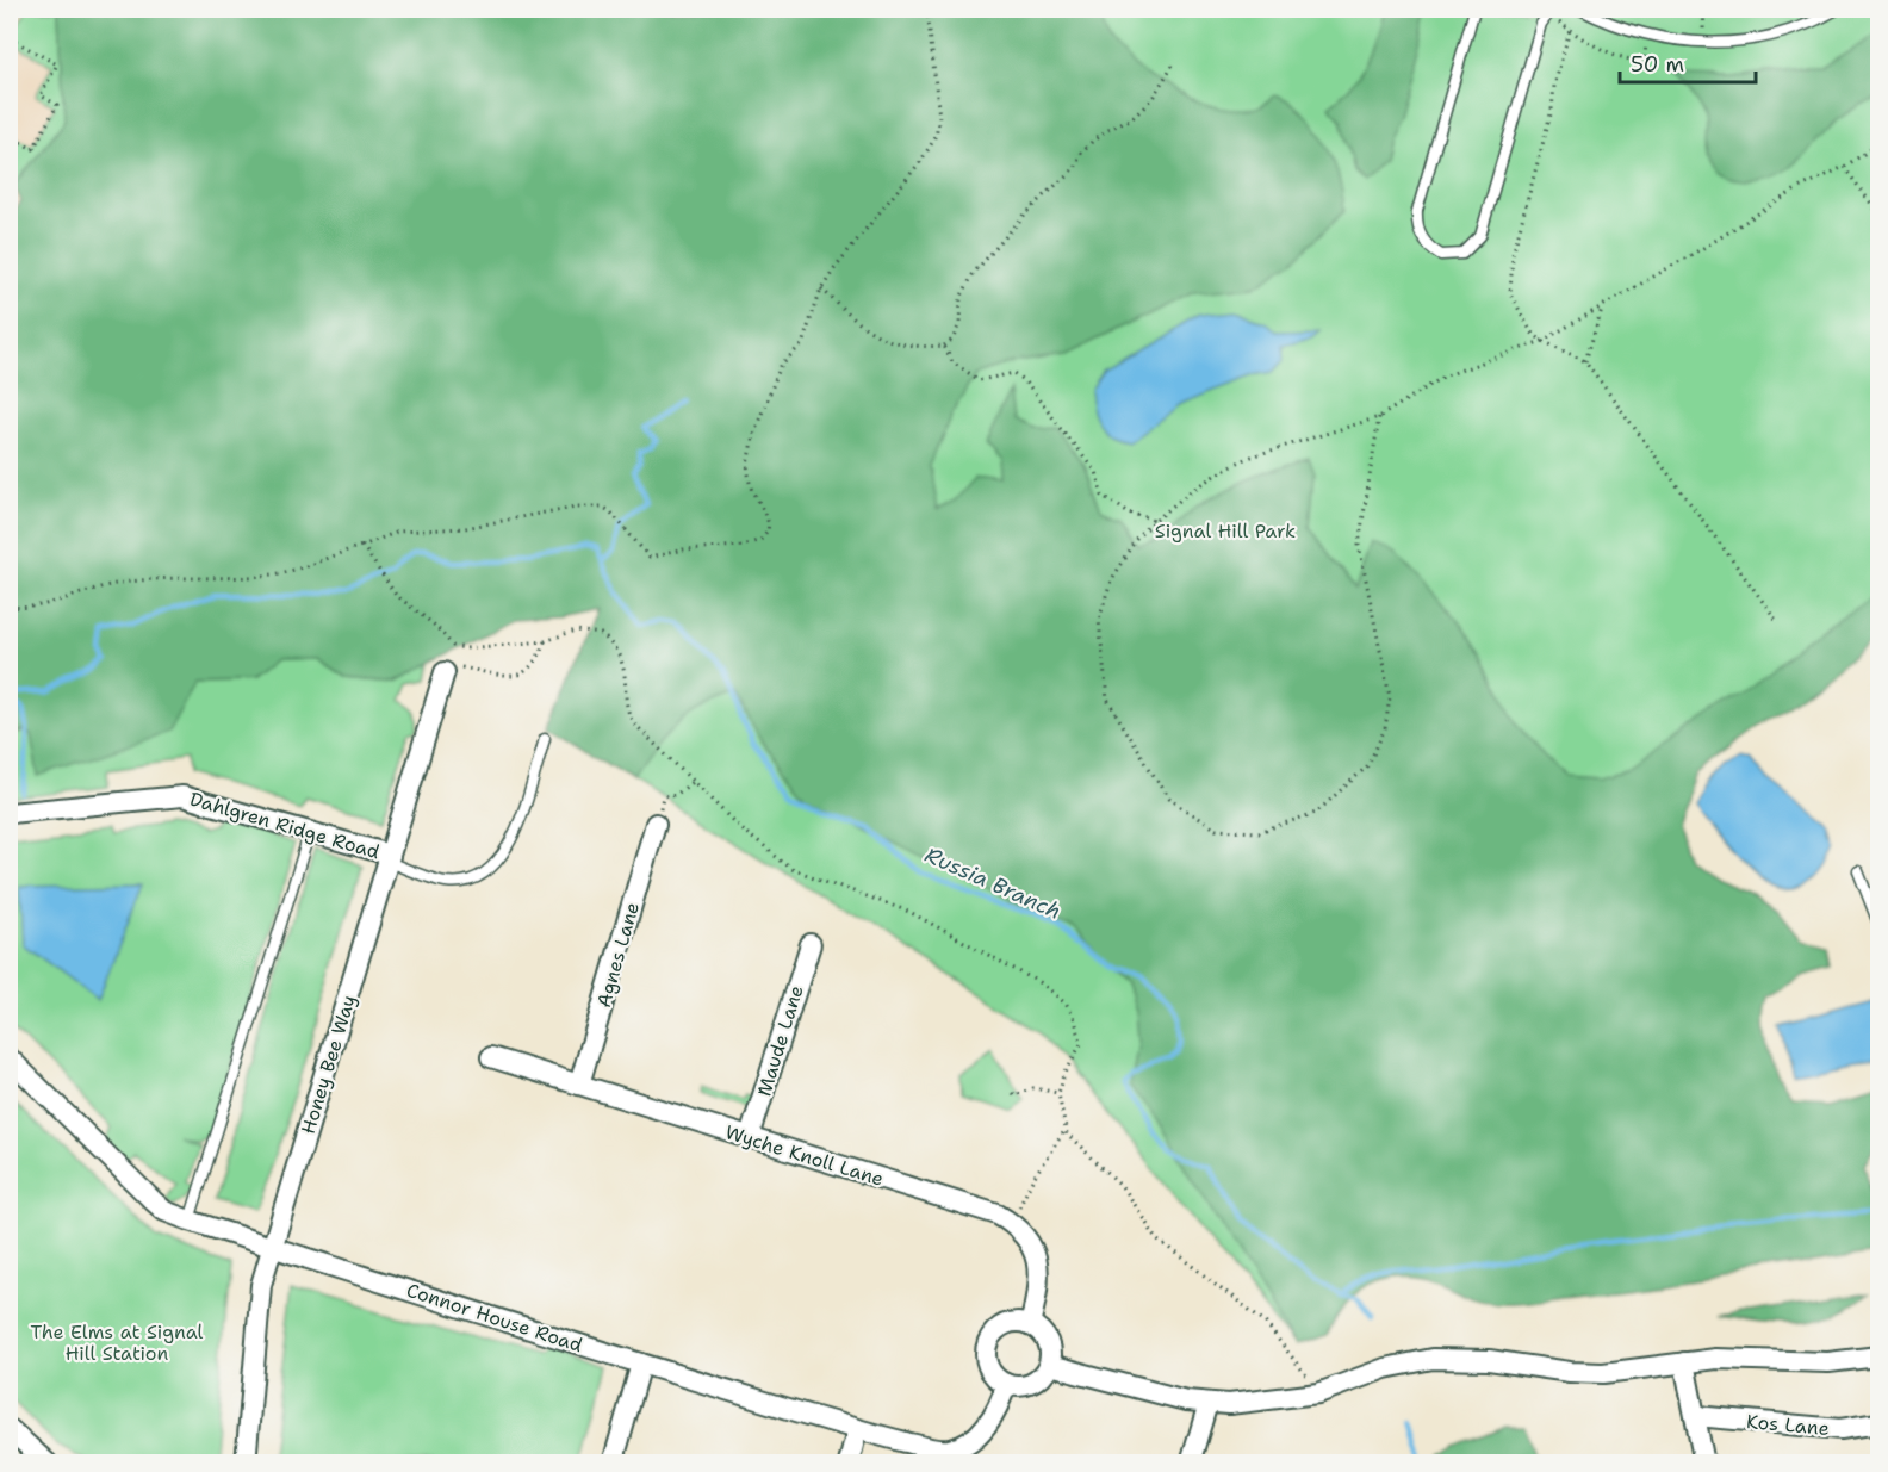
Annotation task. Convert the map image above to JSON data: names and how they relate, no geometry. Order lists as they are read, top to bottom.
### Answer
{
  "streets": {
    "street": [
      "Dahlgren Ridge Road",
      "Agnes Lane",
      "Maude Lane",
      "Honey Bee Way",
      "Wyche Knoll Lane",
      "Connor House Road",
      "Kos Lane"
    ]
  },
  "crossings": [
    ["Dahlgren Ridge Road", "Honey Bee Way"],
    ["Agnes Lane", "Wyche Knoll Lane"],
    ["Maude Lane", "Wyche Knoll Lane"],
    ["Honey Bee Way", "Connor House Road"],
    ["Wyche Knoll Lane", "Connor House Road"]
  ],
  "water": ["Russia Branch"],
  "parks": ["Signal Hill Park", "The Elms at Signal Hill Station"],
  "scale_bar": "50 m"
}
